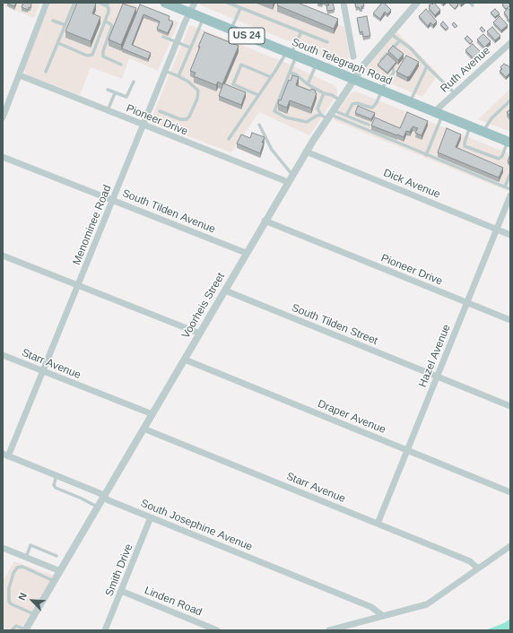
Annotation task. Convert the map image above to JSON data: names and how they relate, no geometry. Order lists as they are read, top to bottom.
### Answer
{
  "streets": {
    "highway": ["US 24", "South Telegraph Road"],
    "street": [
      "Ruth Avenue",
      "Pioneer Drive",
      "Dick Avenue",
      "South Tilden Avenue",
      "Menominee Road",
      "Voorheis Street",
      "South Tilden Street",
      "Hazel Avenue",
      "Starr Avenue",
      "Draper Avenue",
      "South Josephine Avenue",
      "Smith Drive",
      "Linden Road"
    ]
  },
  "crossings": [
    ["South Telegraph Road", "Ruth Avenue"],
    ["South Telegraph Road", "Menominee Road"],
    ["South Telegraph Road", "Voorheis Street"],
    ["Pioneer Drive", "Menominee Road"],
    ["Pioneer Drive", "Voorheis Street"],
    ["Pioneer Drive", "Hazel Avenue"],
    ["Dick Avenue", "Voorheis Street"],
    ["Dick Avenue", "Hazel Avenue"],
    ["South Tilden Avenue", "Menominee Road"],
    ["South Tilden Avenue", "Voorheis Street"],
    ["Menominee Road", "Starr Avenue"],
    ["Menominee Road", "South Josephine Avenue"],
    ["Voorheis Street", "South Tilden Street"],
    ["Voorheis Street", "Starr Avenue"],
    ["Voorheis Street", "Draper Avenue"],
    ["Voorheis Street", "South Josephine Avenue"],
    ["South Tilden Street", "Hazel Avenue"],
    ["Hazel Avenue", "Starr Avenue"],
    ["Hazel Avenue", "Draper Avenue"],
    ["South Josephine Avenue", "Smith Drive"],
    ["Smith Drive", "Linden Road"]
  ],
  "north": "top left"
}
